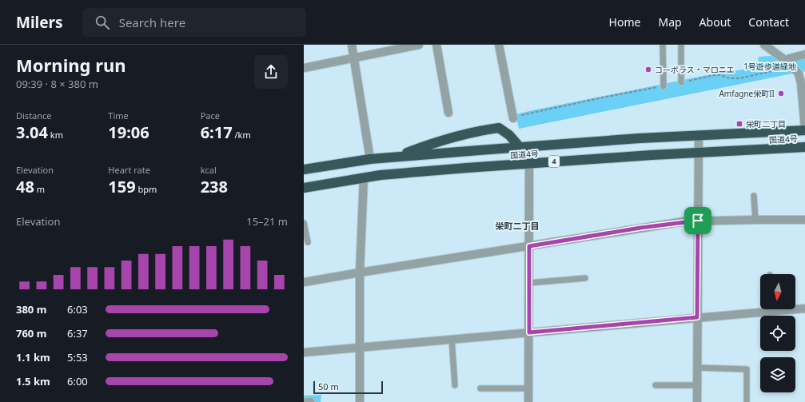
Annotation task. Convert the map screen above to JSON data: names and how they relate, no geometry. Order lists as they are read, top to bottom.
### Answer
{
  "streets": {
    "highway": ["国道4号", "4"]
  },
  "districts": ["栄町二丁目"],
  "parks": ["1号遊歩道緑地"],
  "places": {
    "other": ["コーポラス・マロニエ", "Amfagne栄町II"],
    "transit": ["栄町二丁目"]
  },
  "scale_bar": "50 m",
  "north": "bottom",
  "page": {
    "header": "Milers",
    "search": "Search here",
    "nav": [
      "Home",
      "Map",
      "About",
      "Contact"
    ],
    "heading": ["Morning run", "09:39 · 8 × 380 m"],
    "stats": [
      ["Distance", "3.04 km"],
      ["Time", "19:06"],
      ["Pace", "6:17 /km"],
      ["Elevation", "48 m"],
      ["Heart rate", "159 bpm"],
      ["kcal", "238"]
    ],
    "chart": ["Elevation", "15–21 m"],
    "list": [
      {
        "name": "380 m",
        "note": "6:03"
      },
      {
        "name": "760 m",
        "note": "6:37"
      },
      {
        "name": "1.1 km",
        "note": "5:53"
      },
      {
        "name": "1.5 km",
        "note": "6:00"
      }
    ],
    "scale": "50 m"
  }
}
